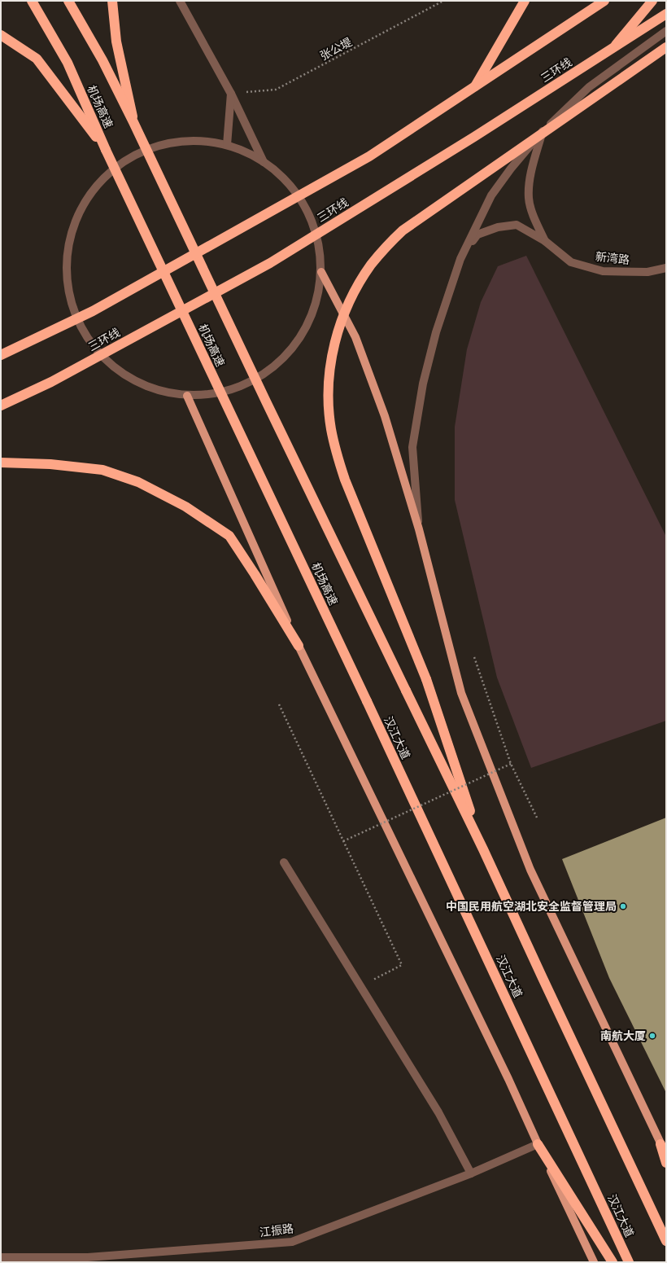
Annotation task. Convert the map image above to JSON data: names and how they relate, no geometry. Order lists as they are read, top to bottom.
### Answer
{
  "streets": {
    "highway": ["三环线", "机场高速", "汉江大道"],
    "street": ["新湾路", "江振路"],
    "path": ["张公堤"]
  },
  "crossings": [
    ["机场高速", "汉江大道"]
  ],
  "places": ["中国民用航空湖北安全监督管理局", "南航大厦"]
}
